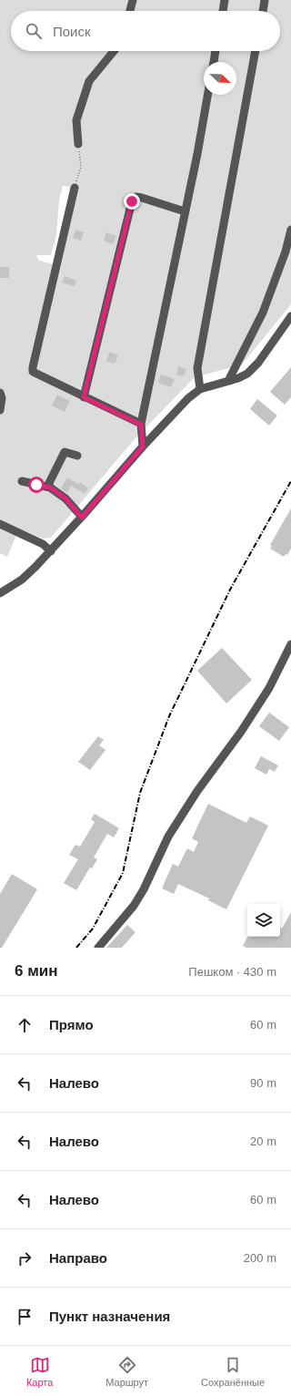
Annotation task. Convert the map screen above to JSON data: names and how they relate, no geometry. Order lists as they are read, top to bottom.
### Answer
{
  "north": "bottom right",
  "page": {
    "search": "Поиск",
    "heading": ["6 мин", "Пешком · 430 m"],
    "list": [
      ["Прямо", "60 m"],
      ["Налево", "90 m"],
      ["Налево", "20 m"],
      ["Налево", "60 m"],
      ["Направо", "200 m"],
      "Пункт назначения"
    ],
    "nav": ["Карта", "Маршрут", "Сохранённые"]
  }
}
